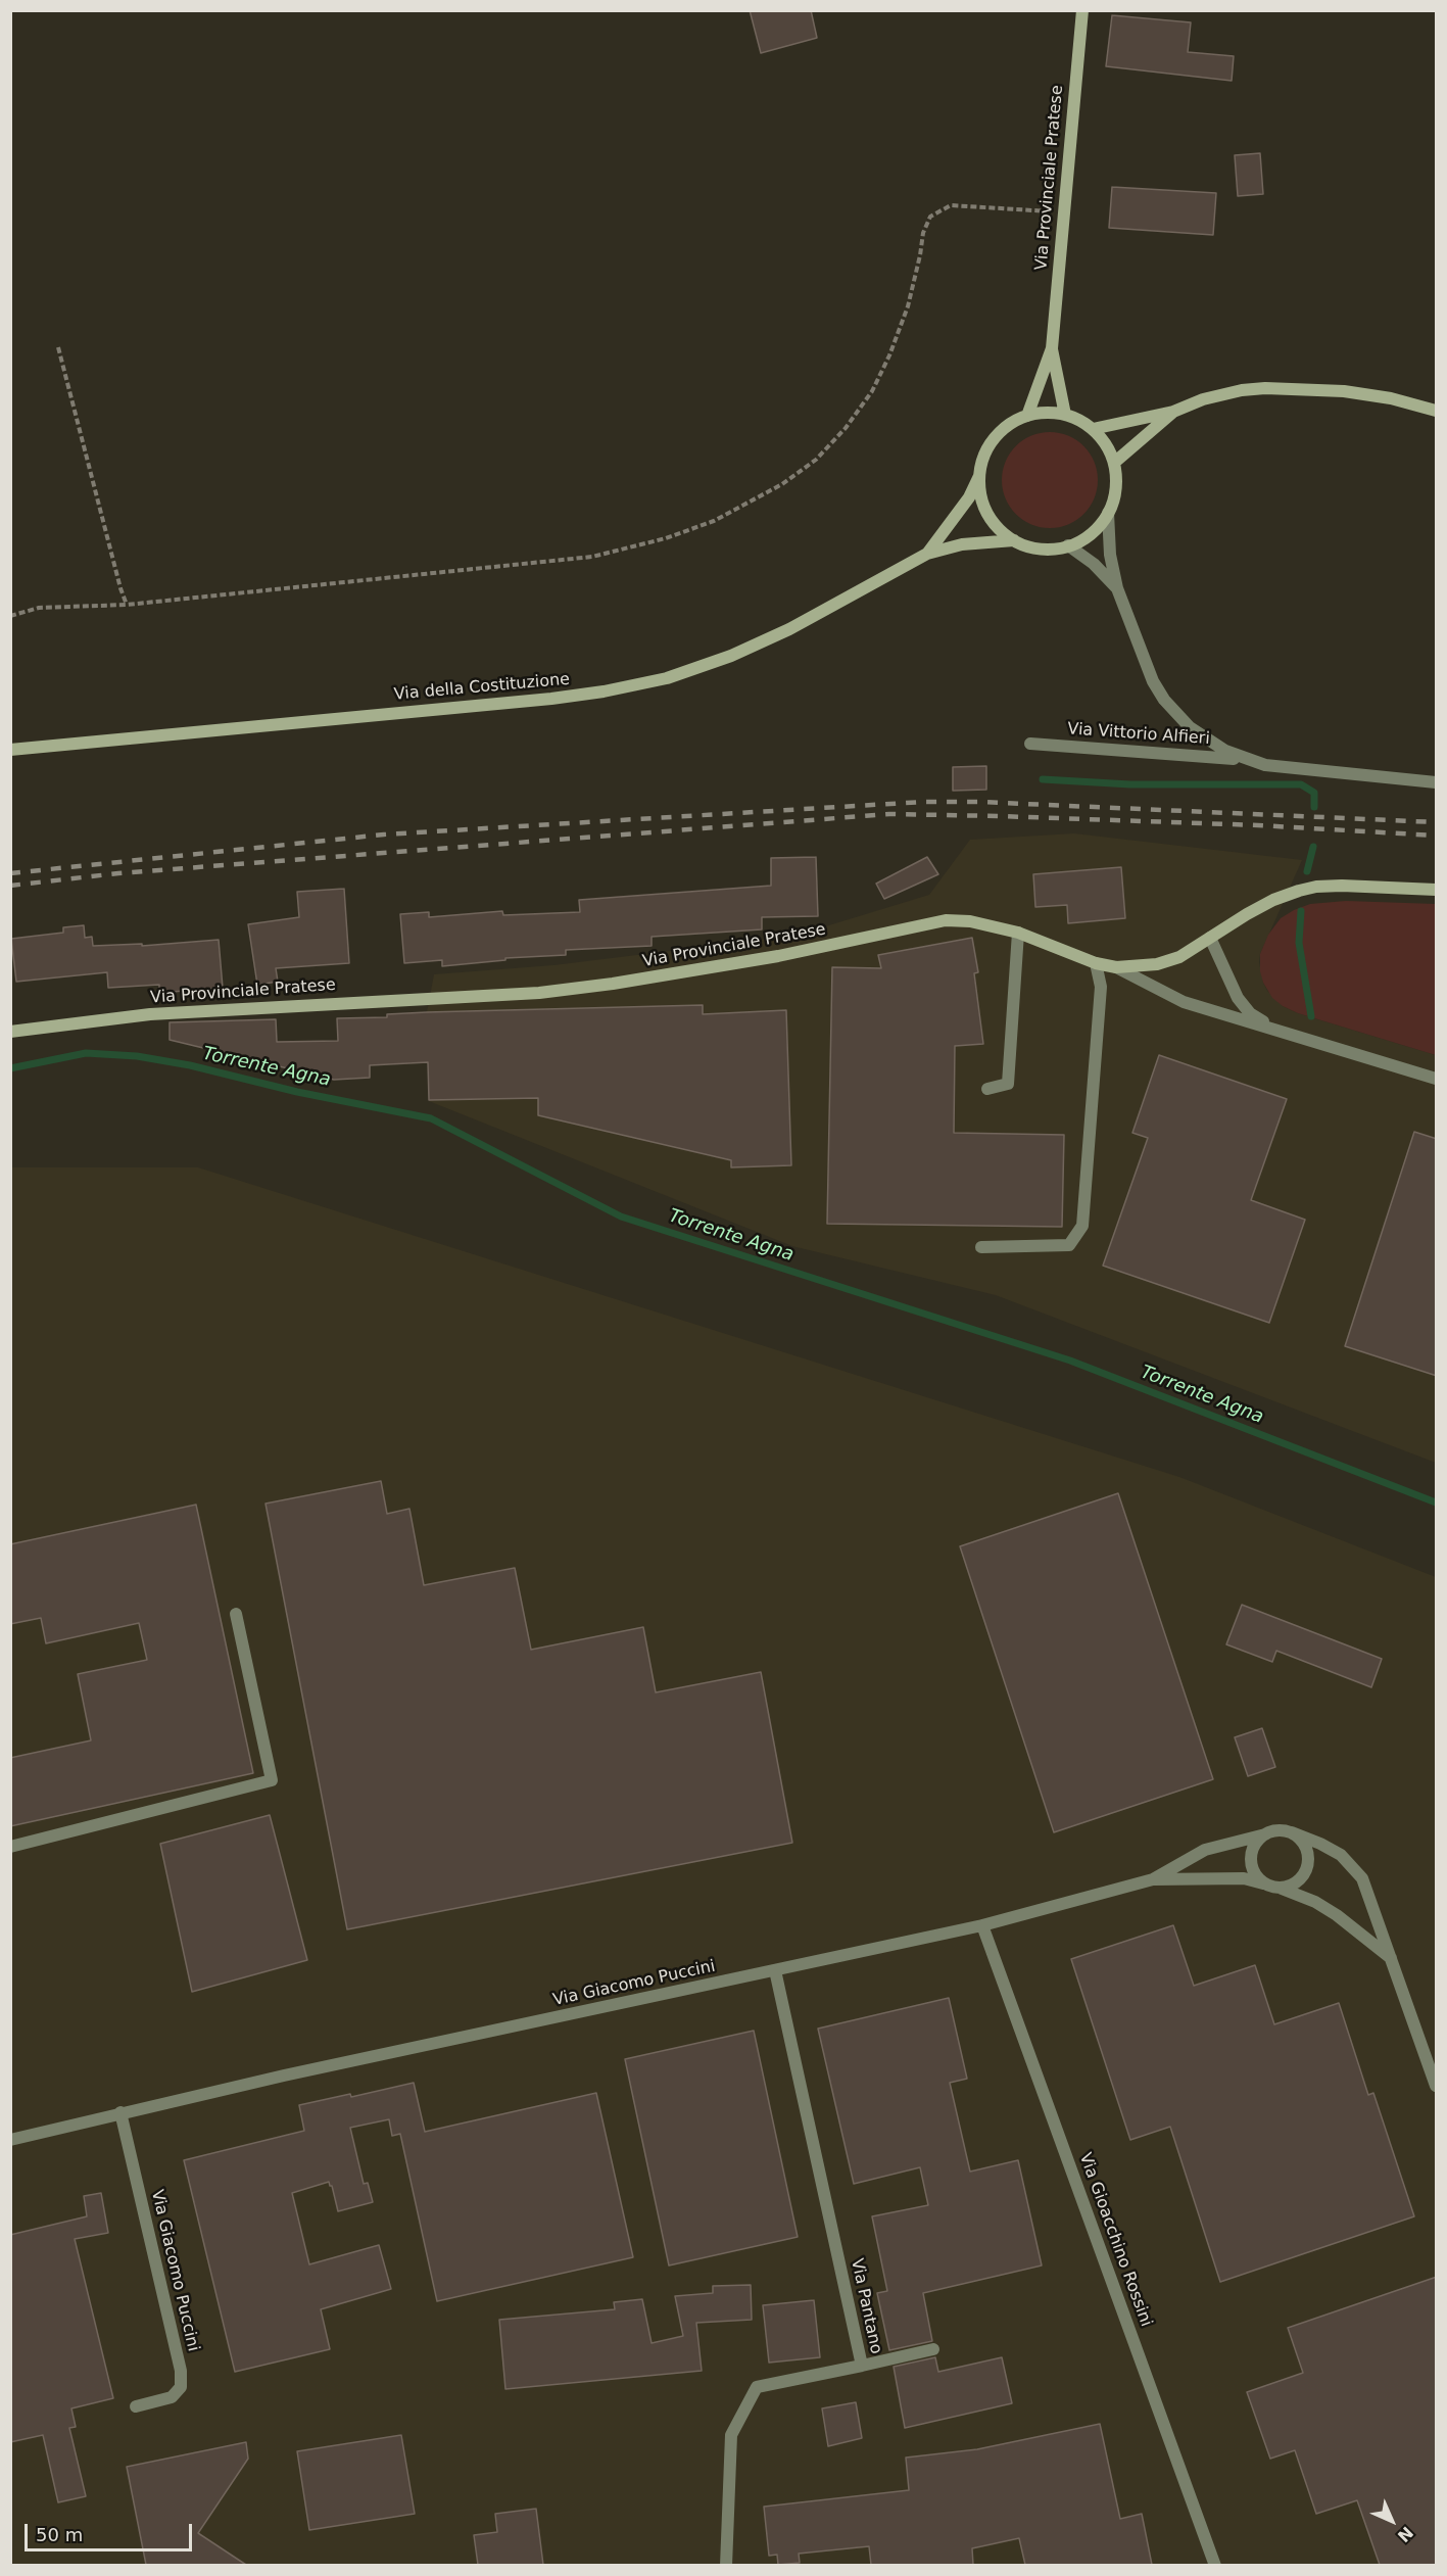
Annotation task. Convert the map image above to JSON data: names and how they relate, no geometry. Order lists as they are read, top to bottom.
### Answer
{
  "streets": {
    "main road": ["Via Provinciale Pratese", "Via della Costituzione"],
    "street": [
      "Via Vittorio Alfieri",
      "Via Giacomo Puccini",
      "Via Gioacchino Rossini",
      "Via Pantano"
    ]
  },
  "crossings": [
    ["Via Provinciale Pratese", "Via Vittorio Alfieri"],
    ["Via Giacomo Puccini", "Via Gioacchino Rossini"],
    ["Via Giacomo Puccini", "Via Pantano"]
  ],
  "water": ["Torrente Agna"],
  "scale_bar": "50 m",
  "north": "bottom right"
}
